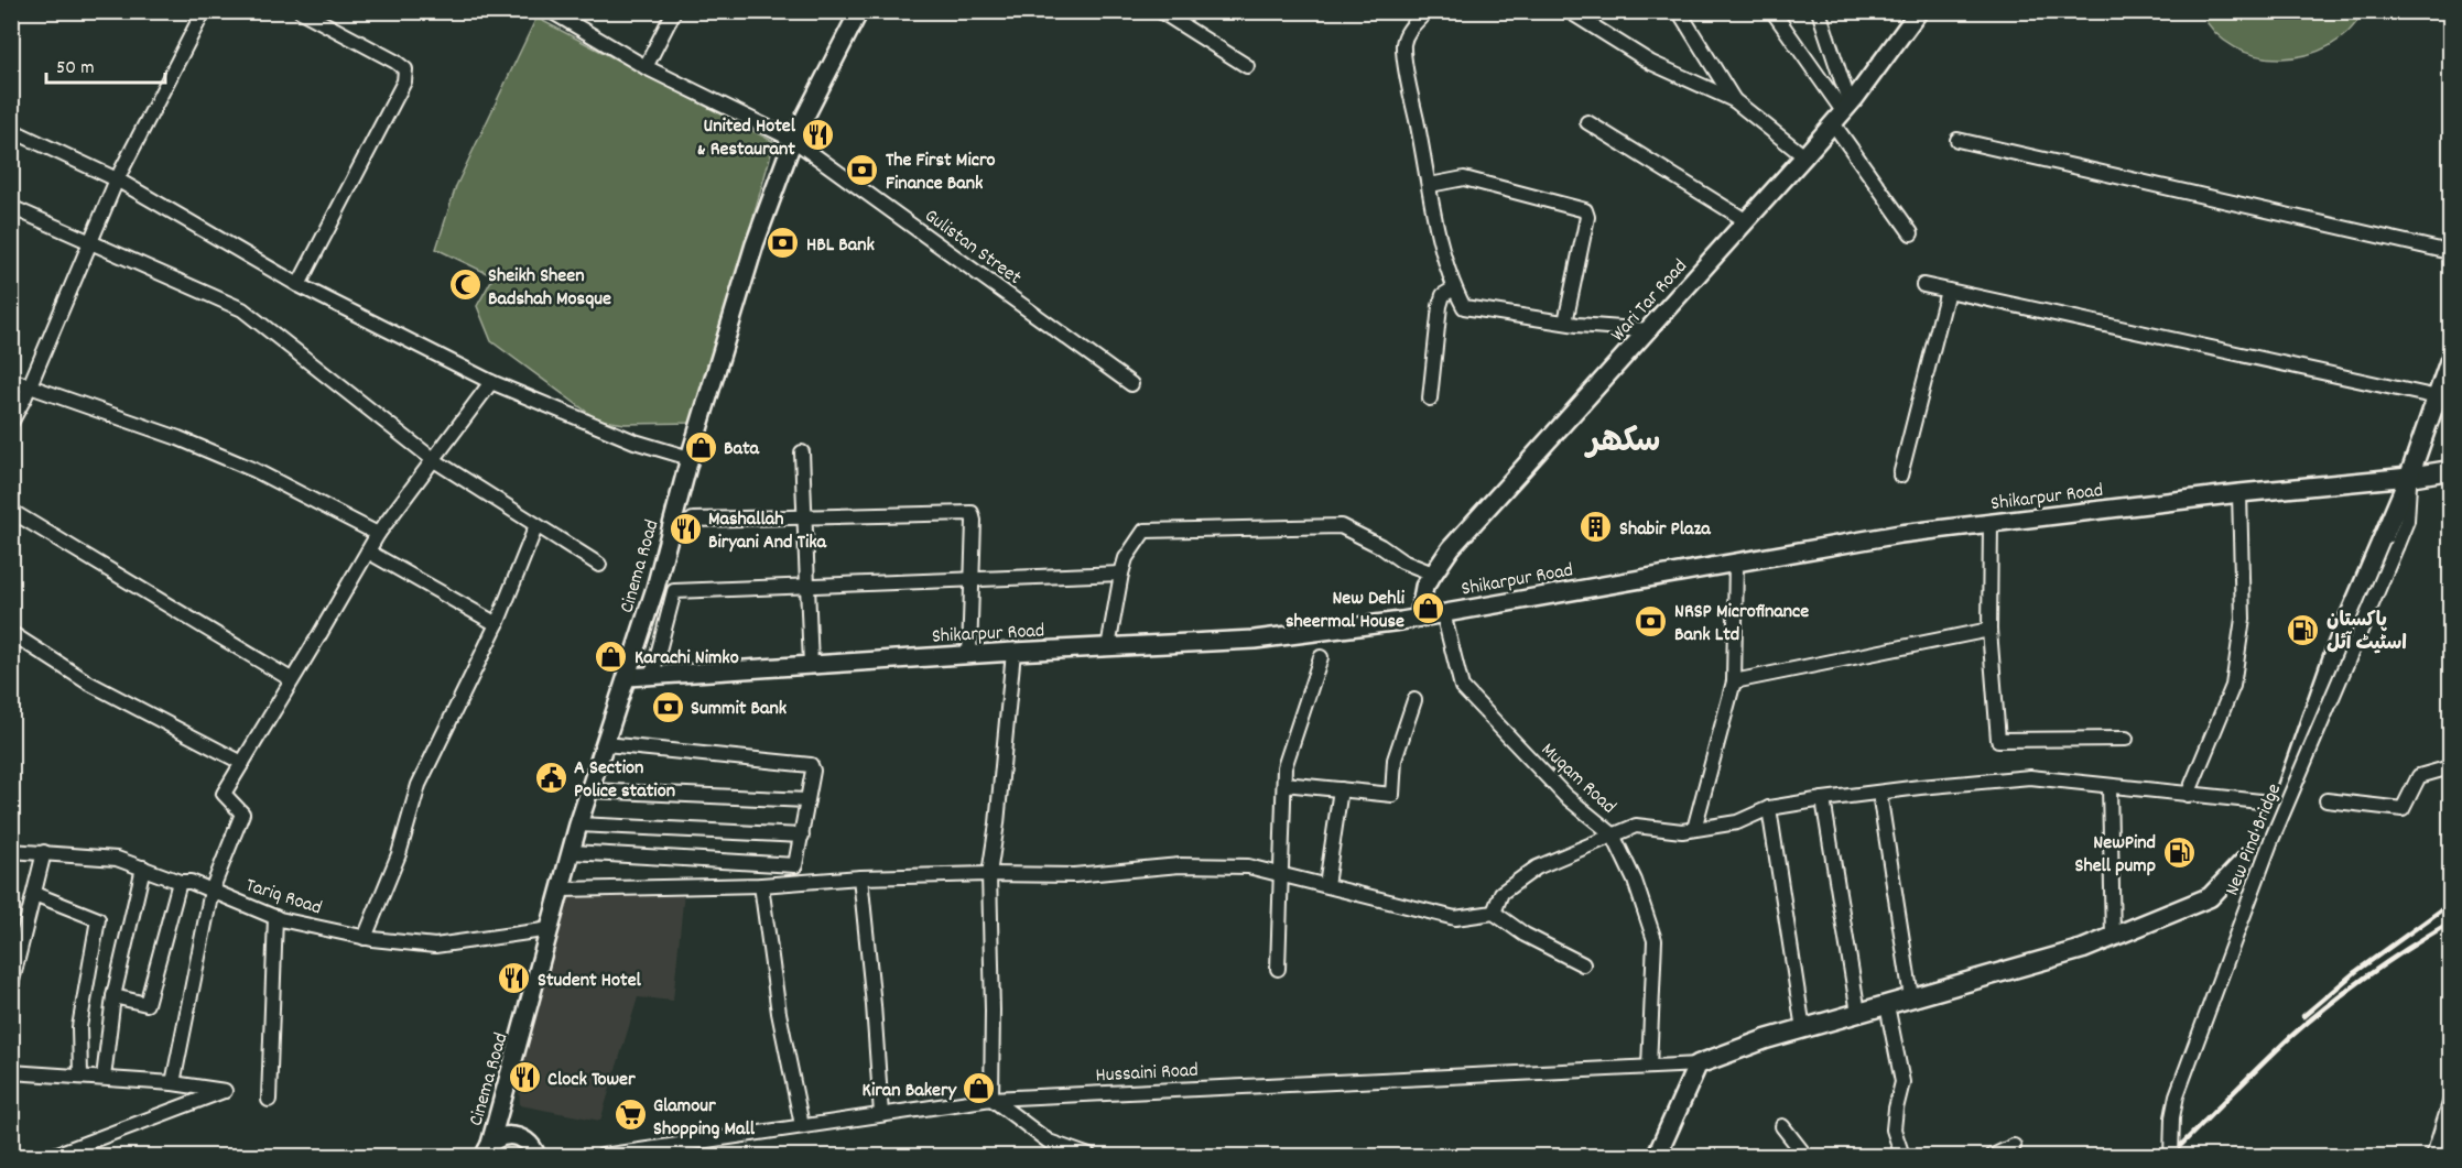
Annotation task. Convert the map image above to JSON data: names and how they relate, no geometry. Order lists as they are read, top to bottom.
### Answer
{
  "streets": {
    "street": [
      "Gulistan Street",
      "Wari Tar Road",
      "Shikarpur Road",
      "Cinema Road",
      "Muqam Road",
      "New Pind Bridge",
      "Tariq Road",
      "Hussaini Road"
    ]
  },
  "crossings": [
    ["Gulistan Street", "Cinema Road"],
    ["Wari Tar Road", "Shikarpur Road"],
    ["Shikarpur Road", "Cinema Road"],
    ["Shikarpur Road", "Muqam Road"],
    ["Shikarpur Road", "New Pind Bridge"],
    ["Cinema Road", "Tariq Road"],
    ["Muqam Road", "Hussaini Road"]
  ],
  "districts": ["سکھر"],
  "places": {
    "restaurant": [
      "United Hotel & Restaurant",
      "Mashallah Biryani And Tika",
      "Student Hotel",
      "Clock Tower"
    ],
    "bank": [
      "The First Micro Finance Bank",
      "HBL Bank",
      "NRSP Microfinance Bank Ltd",
      "Summit Bank"
    ],
    "mosque": ["Sheikh Sheen Badshah Mosque"],
    "shop": [
      "Bata",
      "New Dehli sheermal House",
      "Karachi Nimko",
      "Kiran Bakery"
    ],
    "building": ["Shabir Plaza"],
    "fuel station": ["پاکستان اسٹیٹ آئل", "NewPind Shell pump"],
    "public building": ["A Section Police station"],
    "supermarket": ["Glamour Shopping Mall"]
  },
  "scale_bar": "50 m"
}
